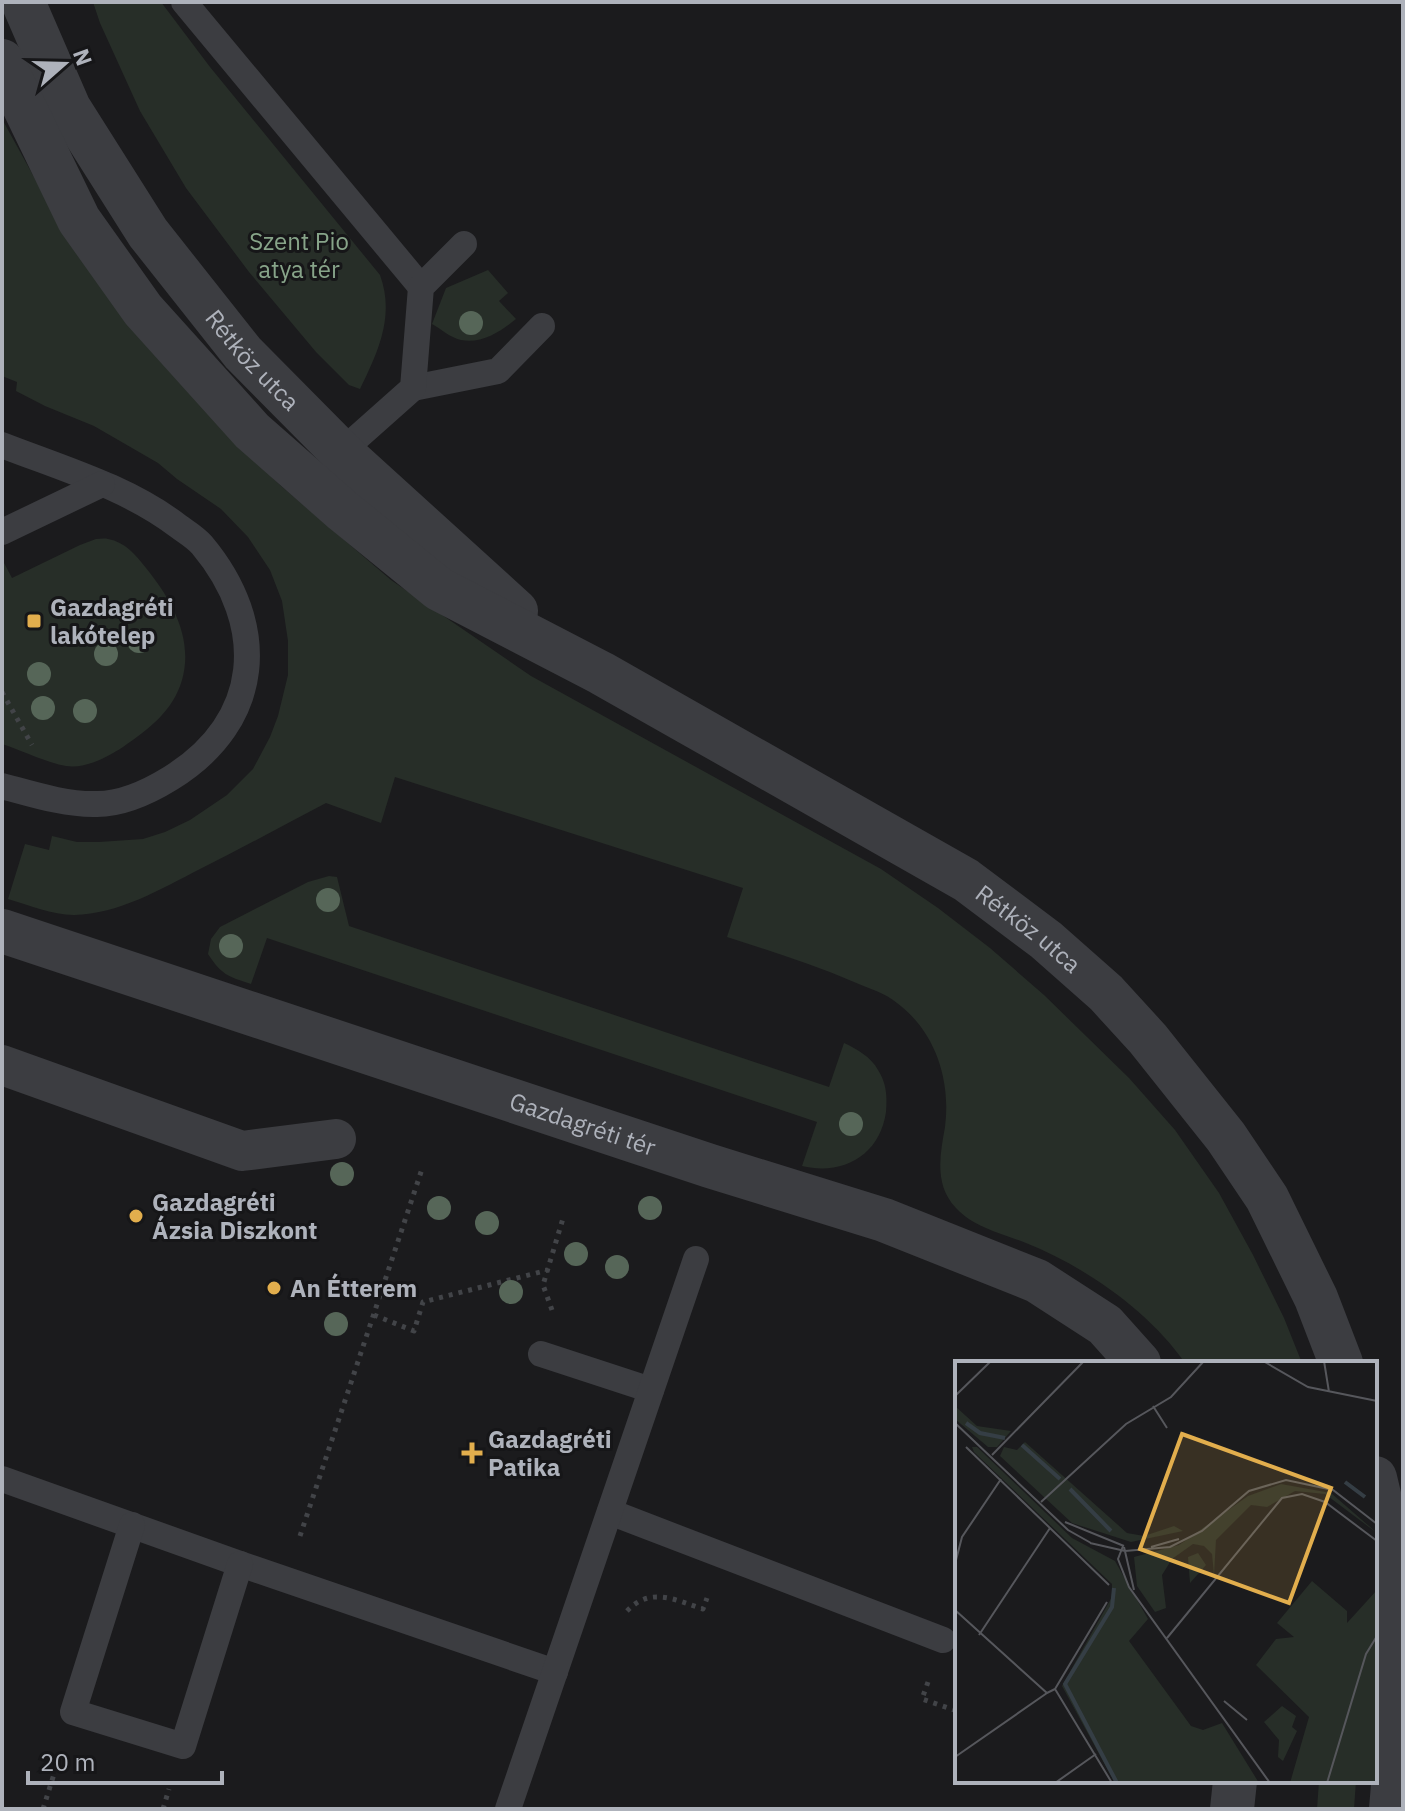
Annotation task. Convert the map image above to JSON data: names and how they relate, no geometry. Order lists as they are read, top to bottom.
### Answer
{
  "streets": {
    "street": ["Rétköz utca", "Gazdagréti tér"]
  },
  "parks": ["Szent Pio atya tér"],
  "places": {
    "transit": ["Gazdagréti lakótelep"],
    "other": ["Gazdagréti Ázsia Diszkont", "An Étterem"],
    "health": ["Gazdagréti Patika"]
  },
  "scale_bar": "20 m",
  "north": "right"
}
